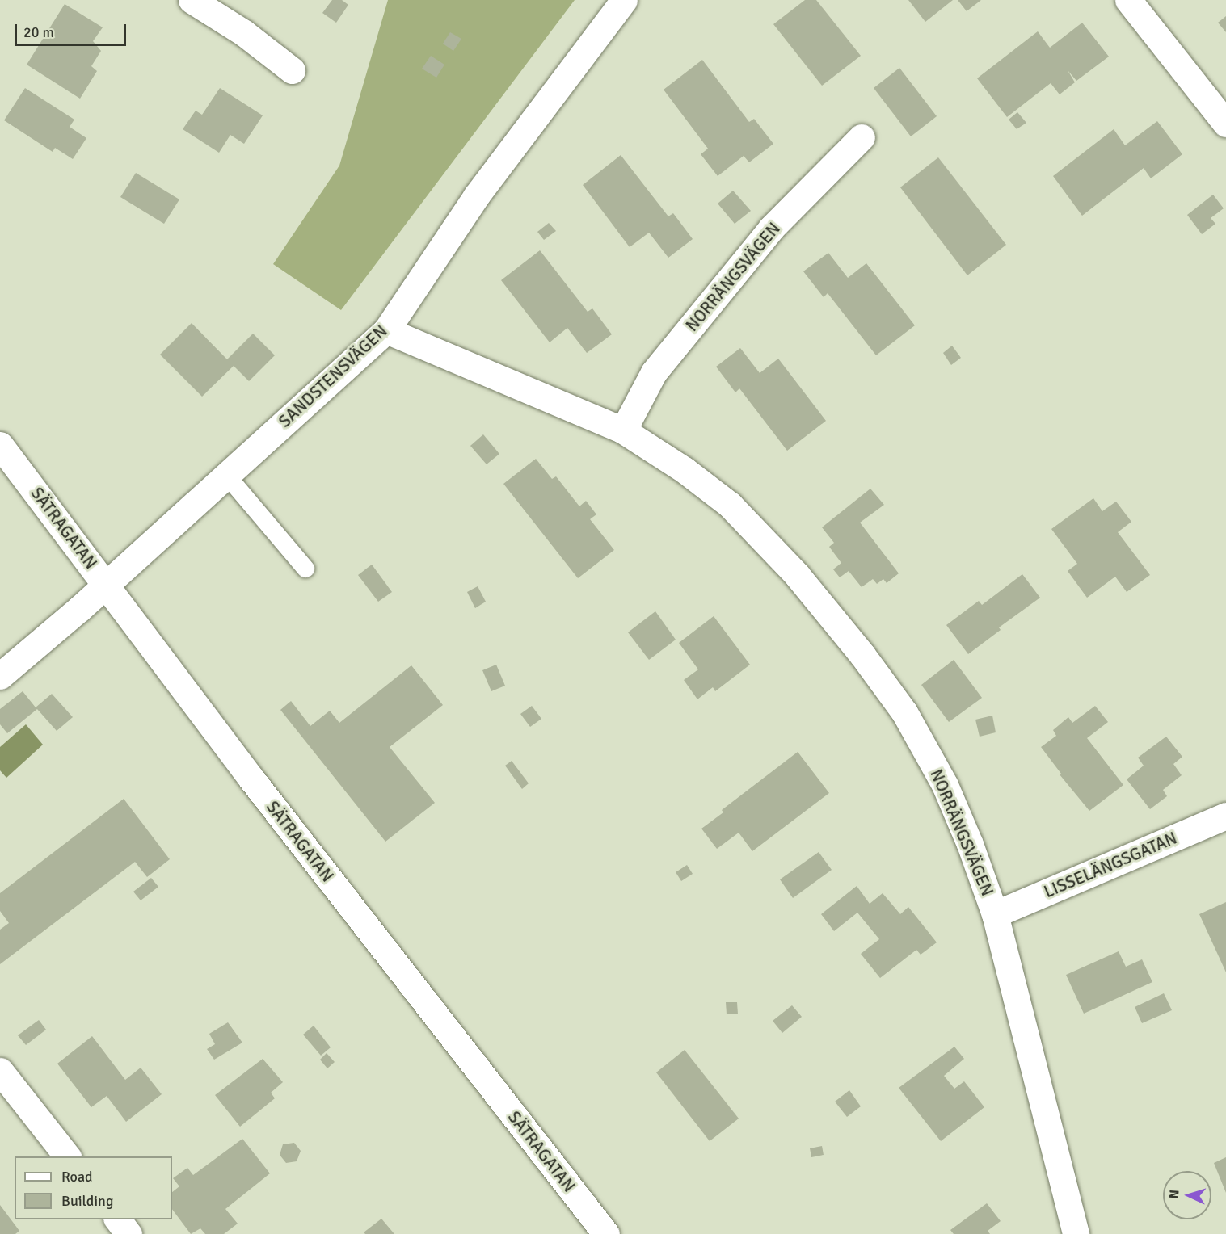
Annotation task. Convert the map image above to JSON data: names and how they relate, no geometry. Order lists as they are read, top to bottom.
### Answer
{
  "streets": {
    "street": [
      "NORRÄNGSVÄGEN",
      "SANDSTENSVÄGEN",
      "SÄTRAGATAN",
      "LISSELÄNGSGATAN"
    ]
  },
  "crossings": [
    ["NORRÄNGSVÄGEN", "SANDSTENSVÄGEN"],
    ["NORRÄNGSVÄGEN", "LISSELÄNGSGATAN"],
    ["SANDSTENSVÄGEN", "SÄTRAGATAN"]
  ],
  "legend": ["Road", "Building"],
  "scale_bar": "20 m",
  "north": "left"
}
